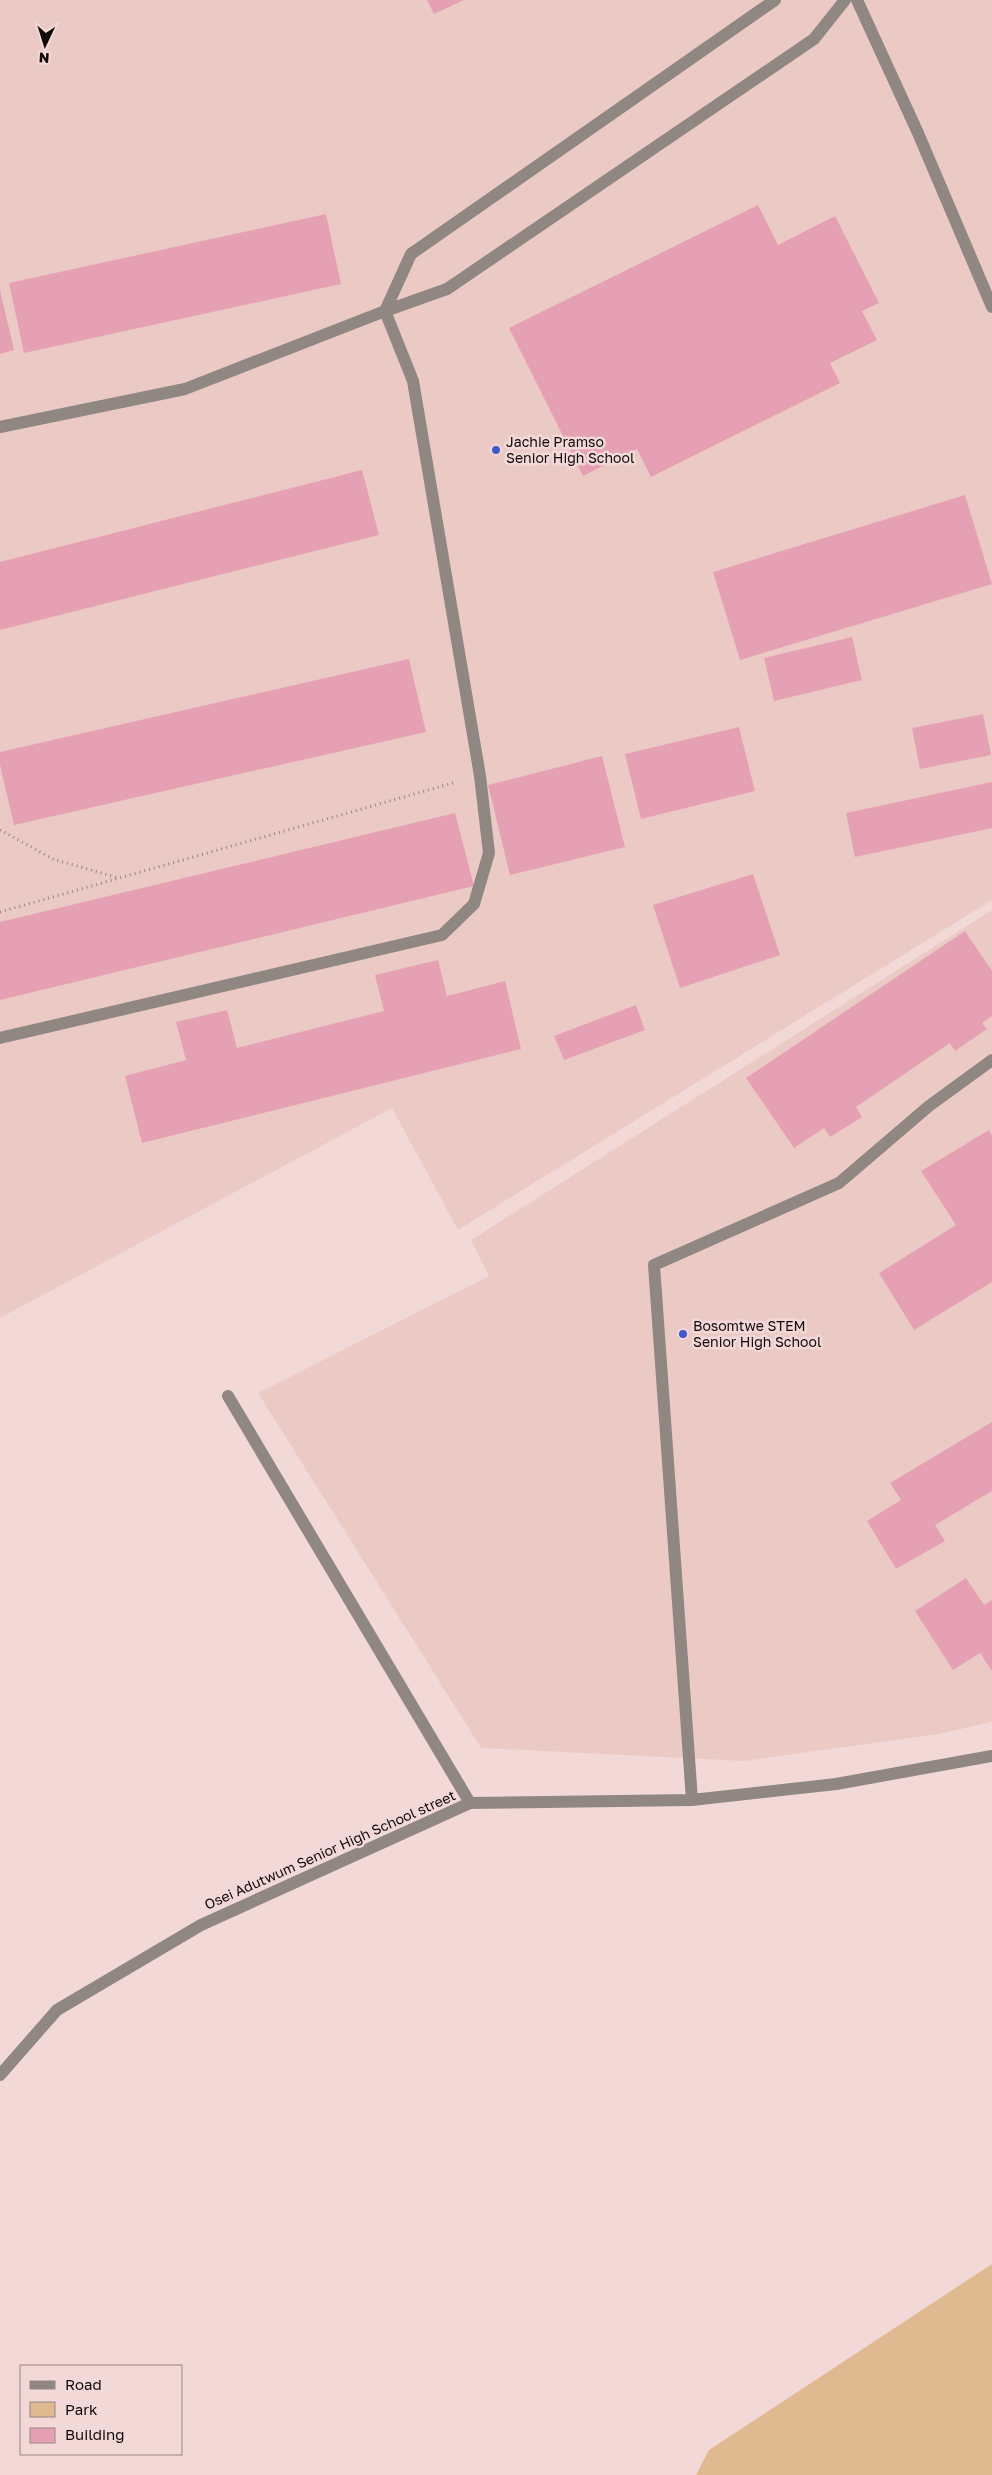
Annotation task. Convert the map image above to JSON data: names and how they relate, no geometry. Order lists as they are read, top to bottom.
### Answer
{
  "streets": {
    "street": ["Osei Adutwum Senior High School street"]
  },
  "places": ["Jachie Pramso Senior High School", "Bosomtwe STEM Senior High School"],
  "legend": ["Road", "Park", "Building"],
  "north": "bottom"
}
